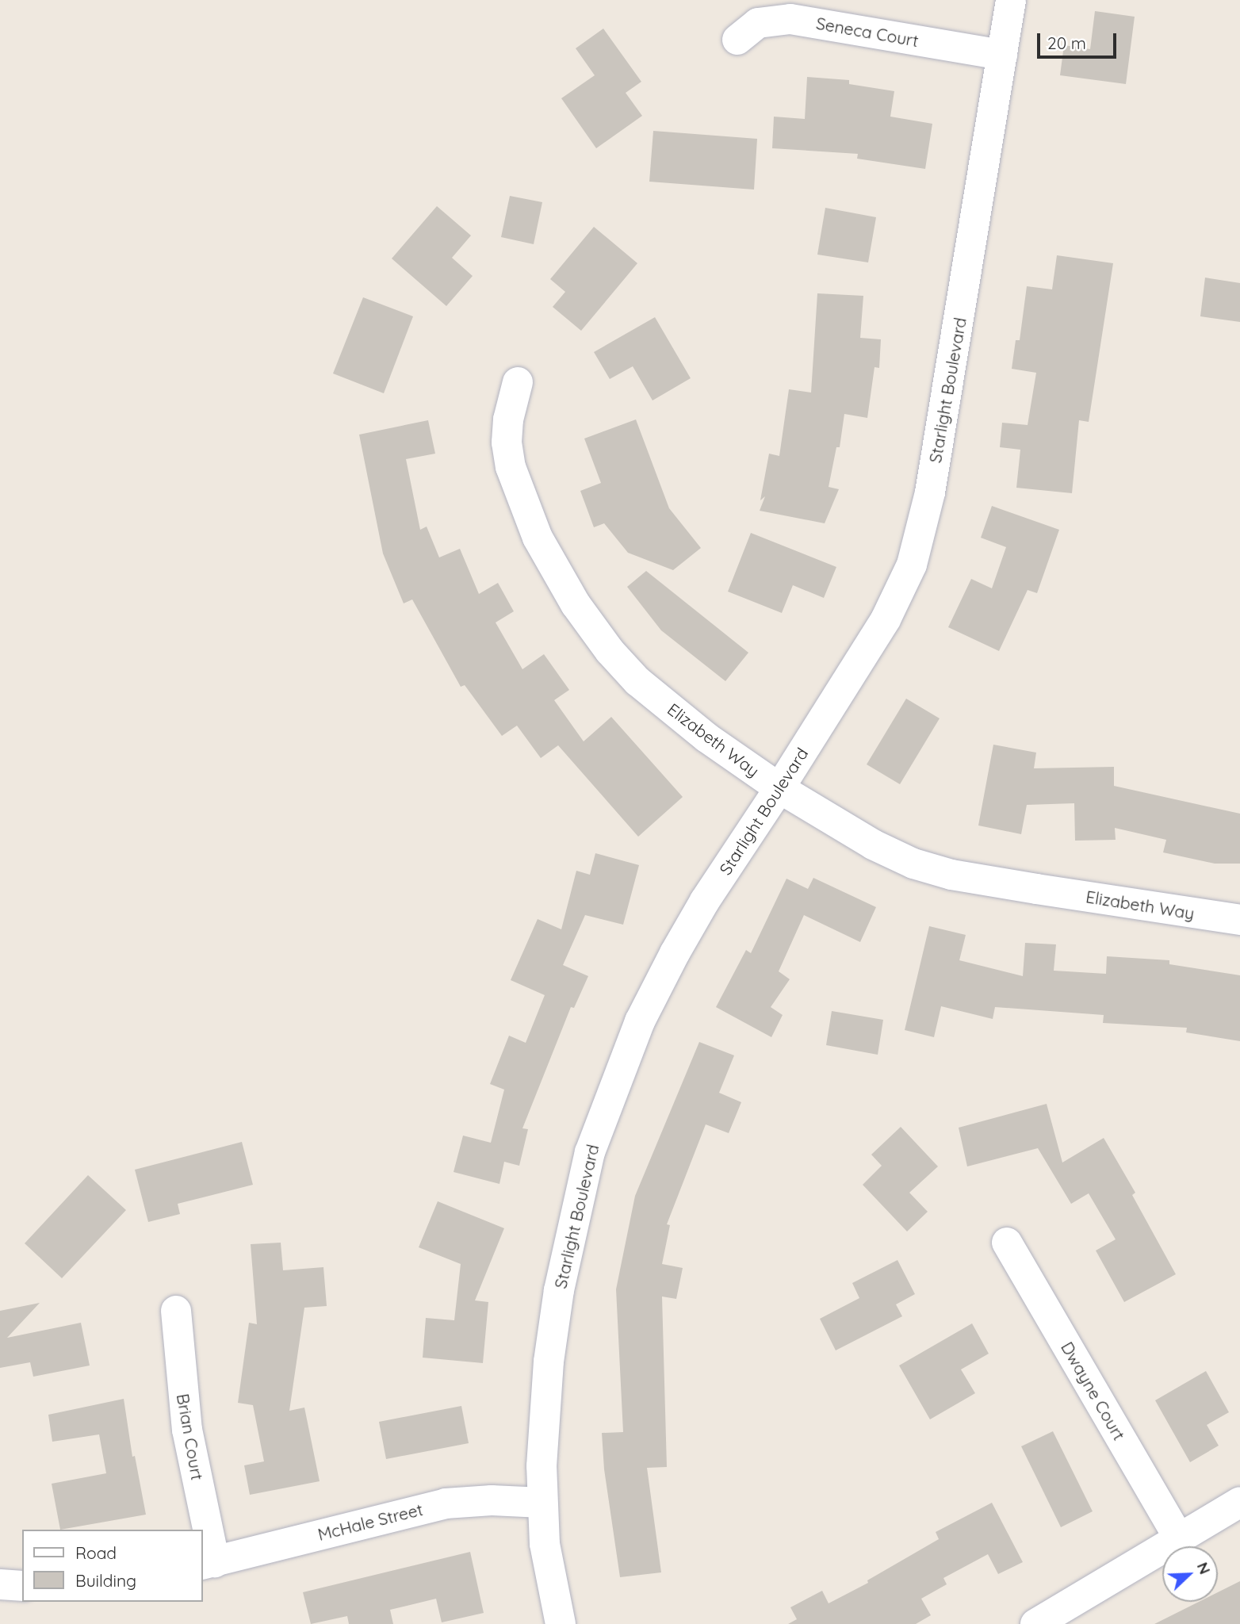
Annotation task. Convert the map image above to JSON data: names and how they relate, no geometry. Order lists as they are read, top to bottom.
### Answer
{
  "streets": {
    "street": [
      "Seneca Court",
      "Starlight Boulevard",
      "Elizabeth Way",
      "Dwayne Court",
      "Brian Court",
      "McHale Street"
    ]
  },
  "crossings": [
    ["Seneca Court", "Starlight Boulevard"],
    ["Starlight Boulevard", "Elizabeth Way"],
    ["Starlight Boulevard", "McHale Street"],
    ["Brian Court", "McHale Street"]
  ],
  "legend": ["Road", "Building"],
  "scale_bar": "20 m",
  "north": "top right"
}
